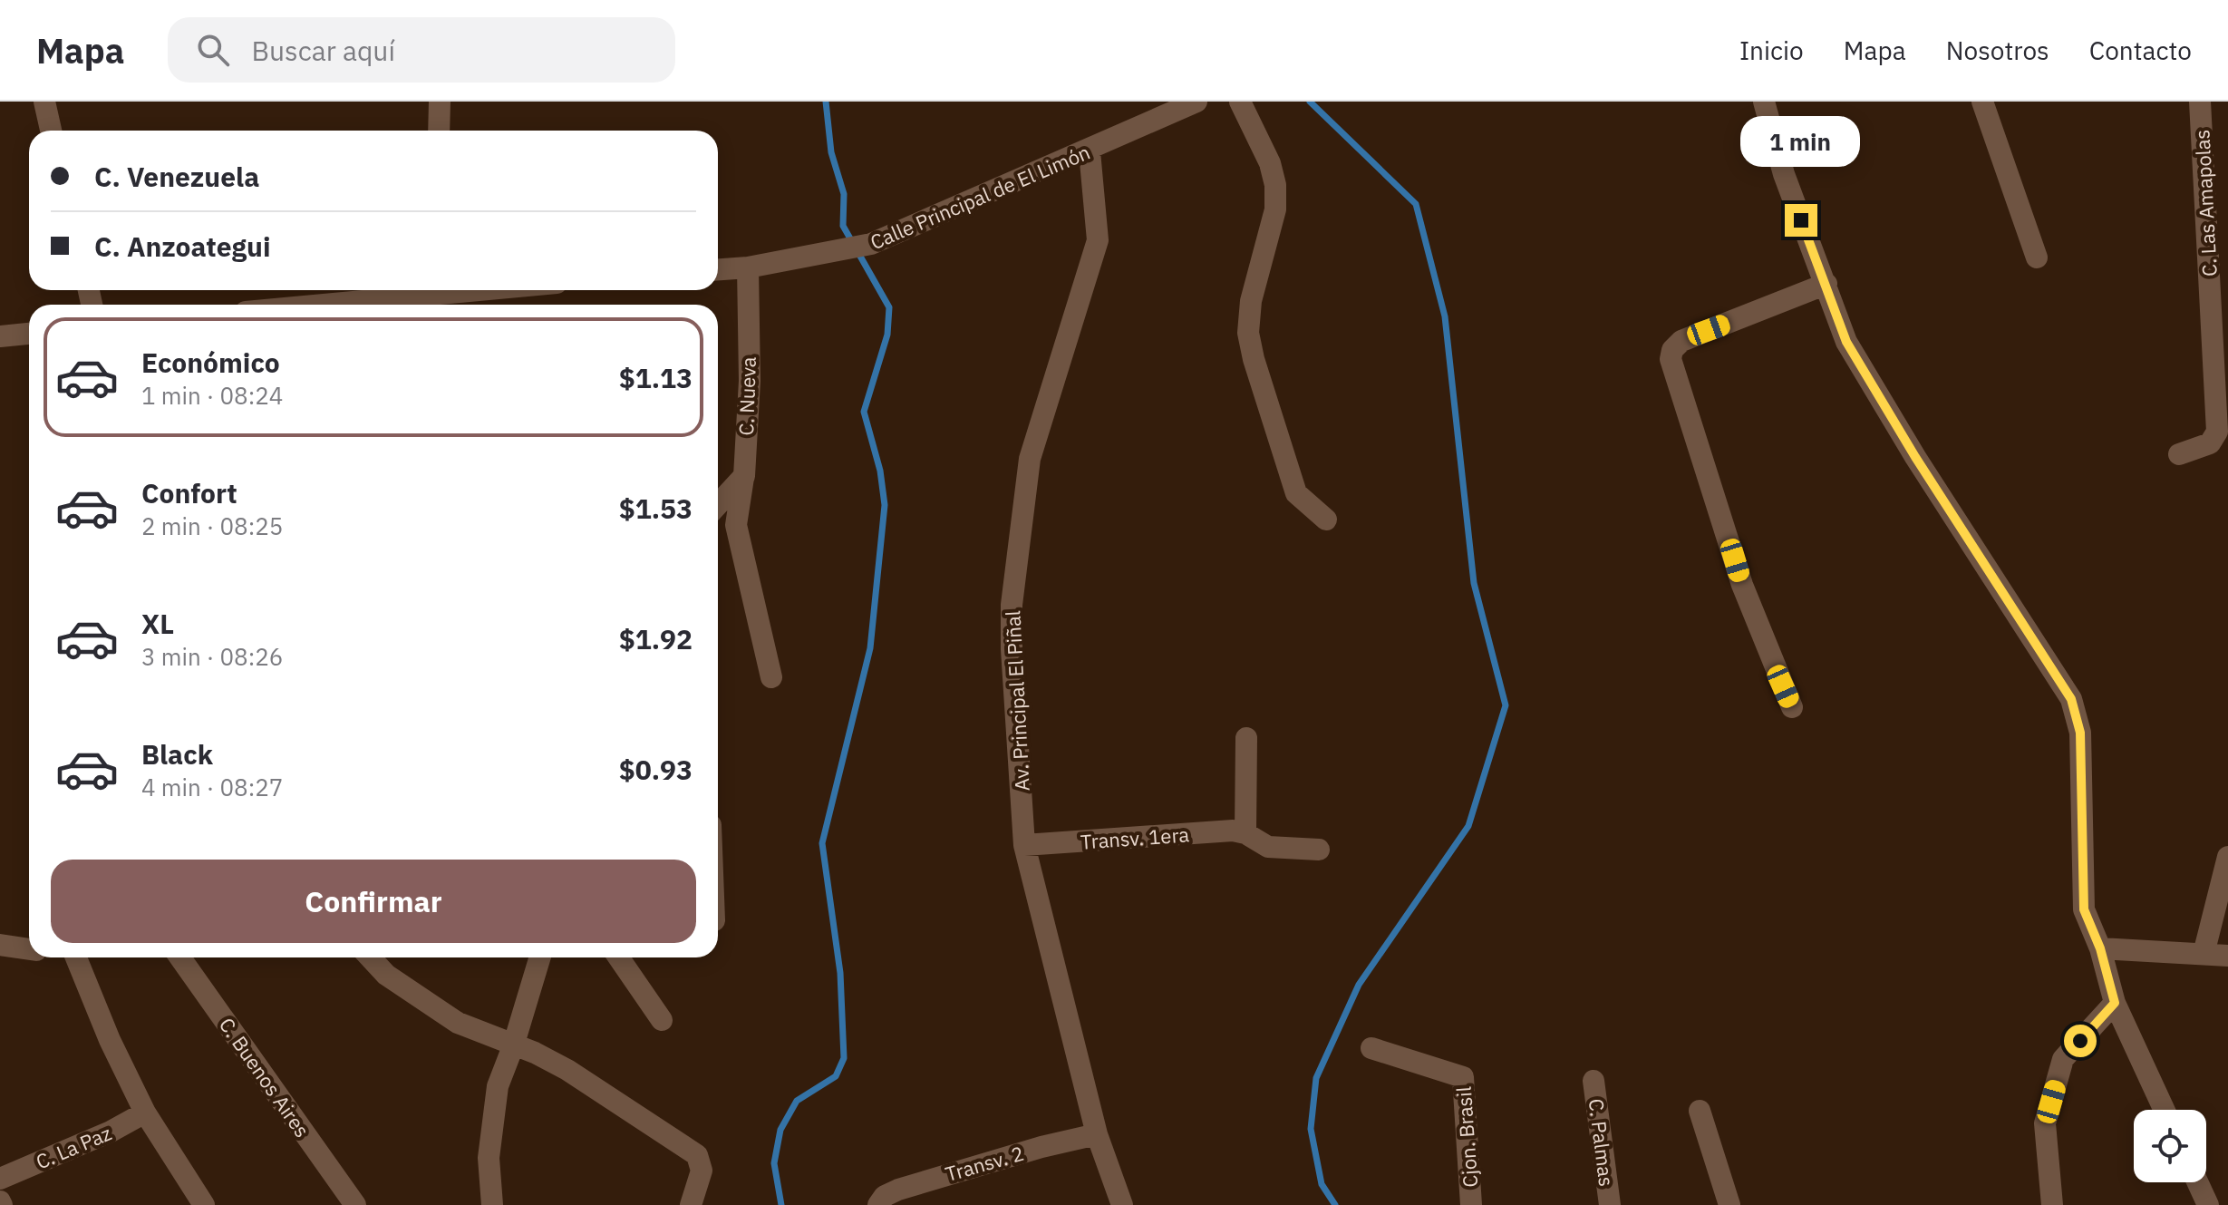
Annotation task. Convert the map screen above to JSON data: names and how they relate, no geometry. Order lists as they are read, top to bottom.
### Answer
{
  "streets": {
    "street": [
      "Calle Principal de El Limón",
      "C. Las Amapolas",
      "C. Nueva",
      "Av. Principal El Piñal",
      "Transv. 1era",
      "C. Buenos Aires",
      "Cjon. Brasil",
      "C. Palmas",
      "C. La Paz",
      "Transv. 2"
    ]
  },
  "crossings": [
    ["Calle Principal de El Limón", "C. Nueva"],
    ["Calle Principal de El Limón", "Av. Principal El Piñal"],
    ["Av. Principal El Piñal", "Transv. 1era"],
    ["Av. Principal El Piñal", "Transv. 2"]
  ],
  "page": {
    "header": "Mapa",
    "search": "Buscar aquí",
    "nav": [
      "Inicio",
      "Mapa",
      "Nosotros",
      "Contacto"
    ],
    "bubble": "1 min",
    "banner": ["C. Venezuela", "C. Anzoategui"],
    "list": [
      {
        "name": "Económico",
        "note": "1 min · 08:24",
        "value": "$1.13"
      },
      {
        "name": "Confort",
        "note": "2 min · 08:25",
        "value": "$1.53"
      },
      {
        "name": "XL",
        "note": "3 min · 08:26",
        "value": "$1.92"
      },
      {
        "name": "Black",
        "note": "4 min · 08:27",
        "value": "$0.93"
      }
    ],
    "buttons": "Confirmar"
  }
}
